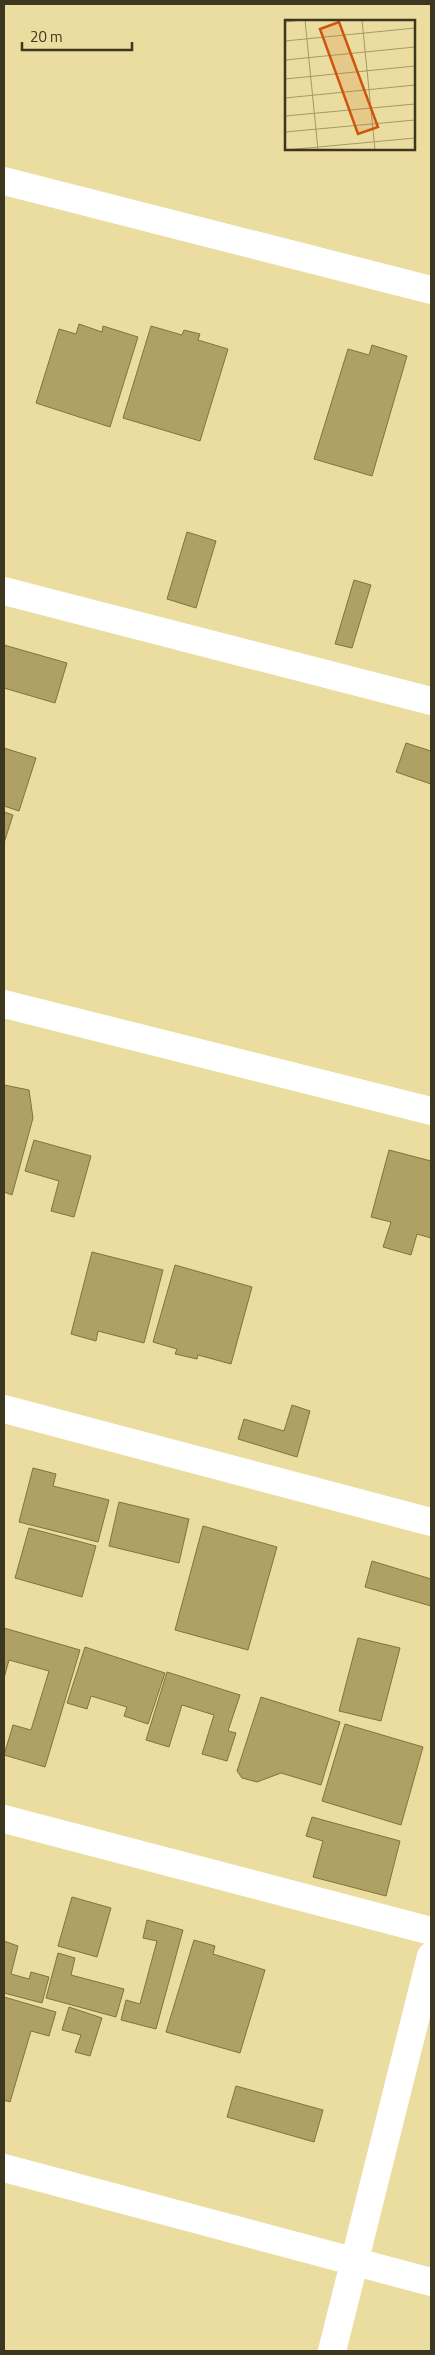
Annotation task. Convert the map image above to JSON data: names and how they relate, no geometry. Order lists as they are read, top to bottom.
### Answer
{
  "scale_bar": "20 m"
}
